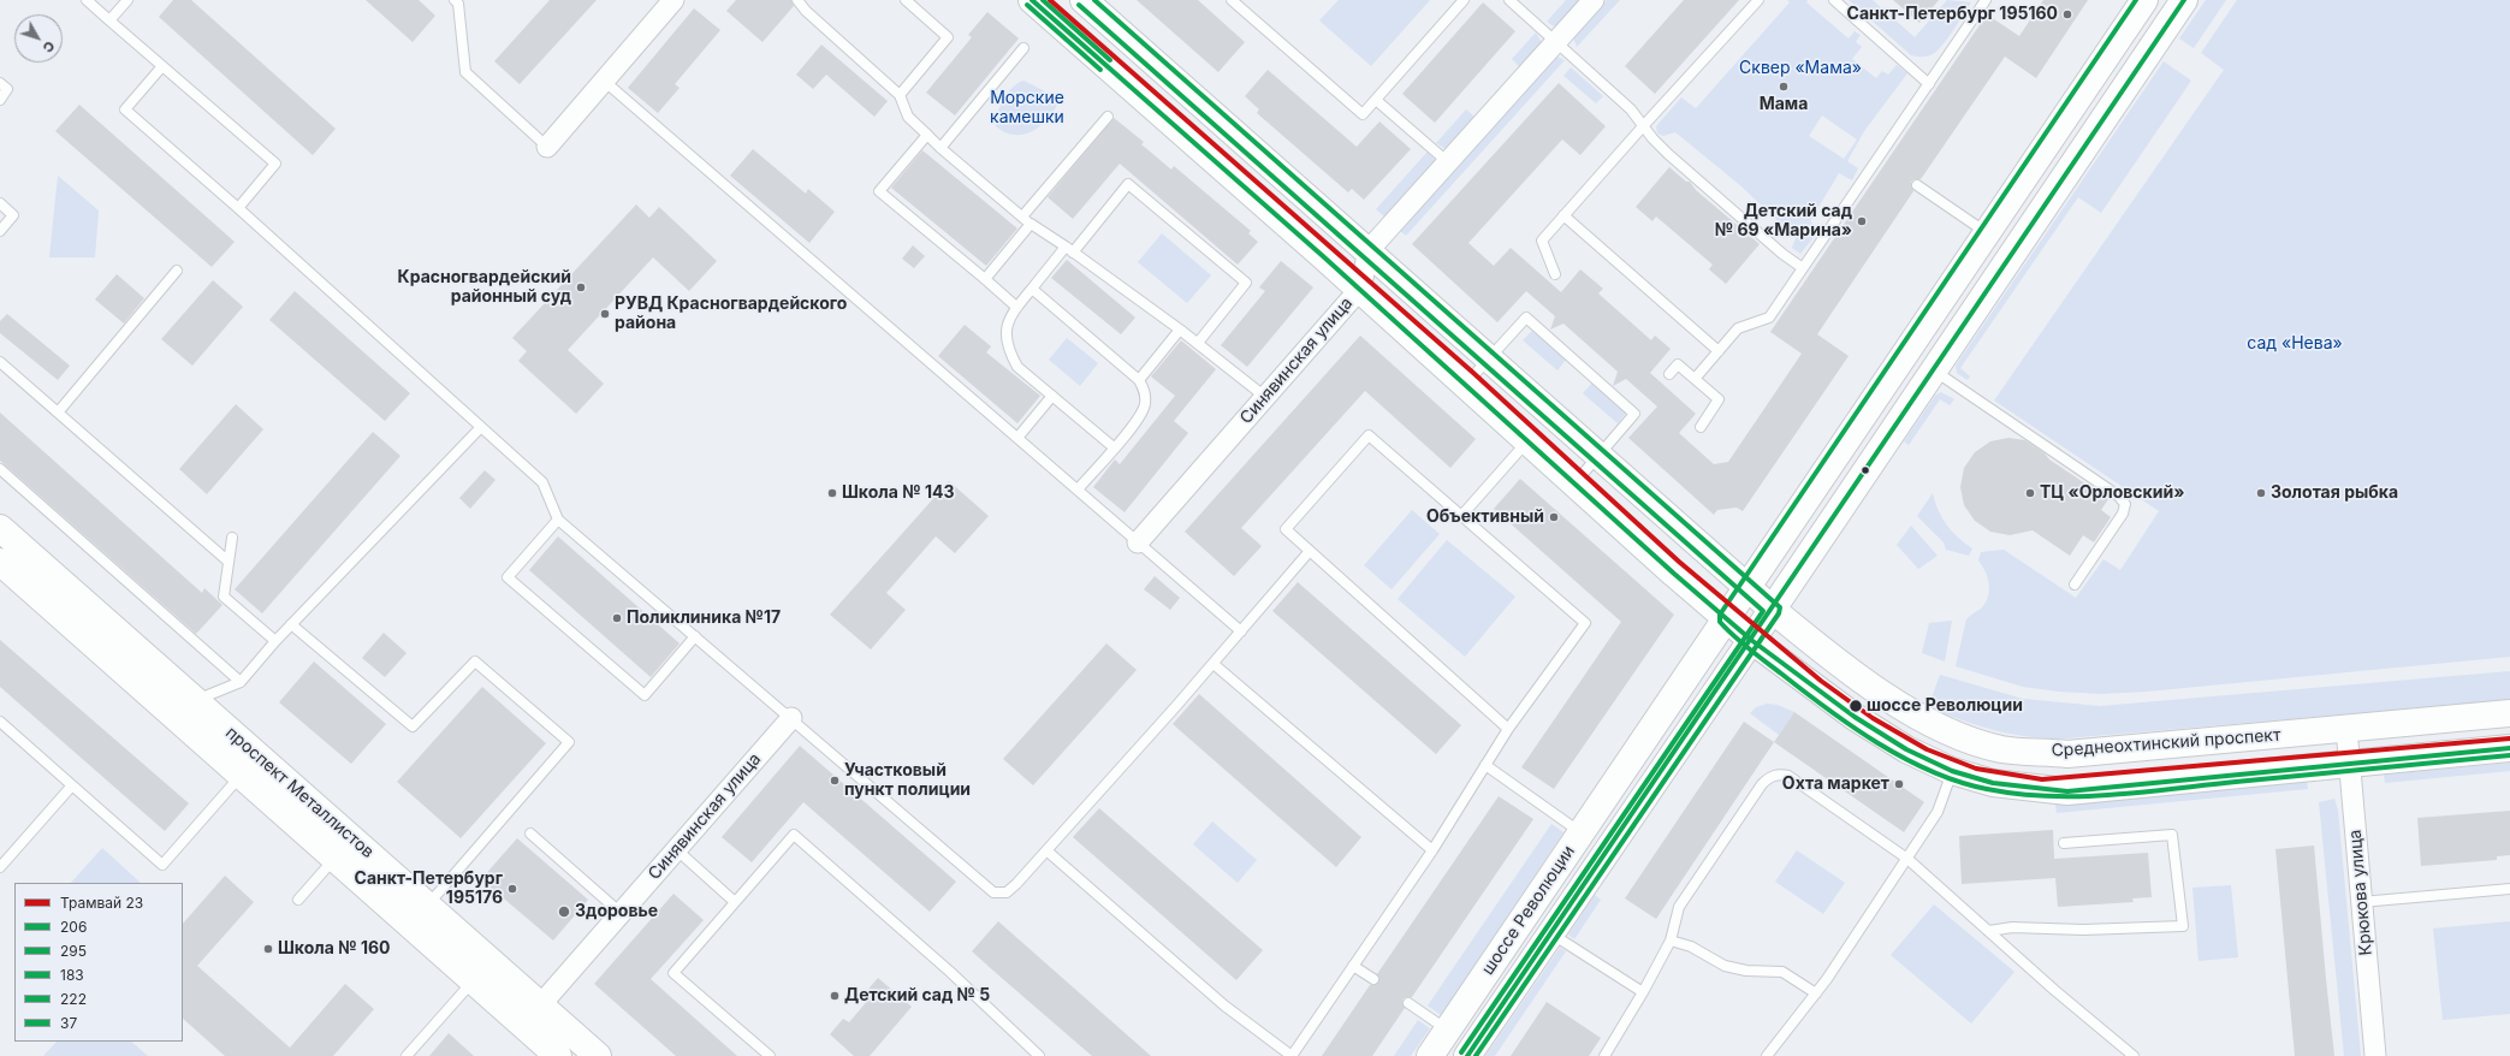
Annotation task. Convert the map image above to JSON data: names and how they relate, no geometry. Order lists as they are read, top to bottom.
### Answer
{
  "streets": {
    "main road": ["Среднеохтинский проспект", "проспект Металлистов", "шоссе Революции"],
    "street": ["Синявинская улица", "Крюкова улица"]
  },
  "crossings": [
    ["Синявинская улица", "Среднеохтинский проспект"],
    ["Синявинская улица", "проспект Металлистов"],
    ["Среднеохтинский проспект", "Крюкова улица"],
    ["Среднеохтинский проспект", "шоссе Революции"]
  ],
  "parks": ["Сквер «Мама»", "Морские камешки", "сад «Нева»"],
  "places": [
    "Санкт-Петербург 195160",
    "Мама",
    "Детский сад № 69 «Марина»",
    "Красногвардейский районный суд",
    "РУВД Красногвардейского района",
    "Школа № 143",
    "ТЦ «Орловский»",
    "Золотая рыбка",
    "Объективный",
    "Поликлиника №17",
    "шоссе Революции",
    "Участковый пункт полиции",
    "Охта маркет",
    "Санкт-Петербург 195176",
    "Здоровье",
    "Школа № 160",
    "Детский сад № 5"
  ],
  "lines": [
    "tram line 23",
    "transit line 206",
    "transit line 295",
    "transit line 222",
    "transit line 37",
    "transit line 183"
  ],
  "legend": [
    "Трамвай 23",
    "206",
    "295",
    "183",
    "222",
    "37"
  ],
  "north": "bottom right"
}
